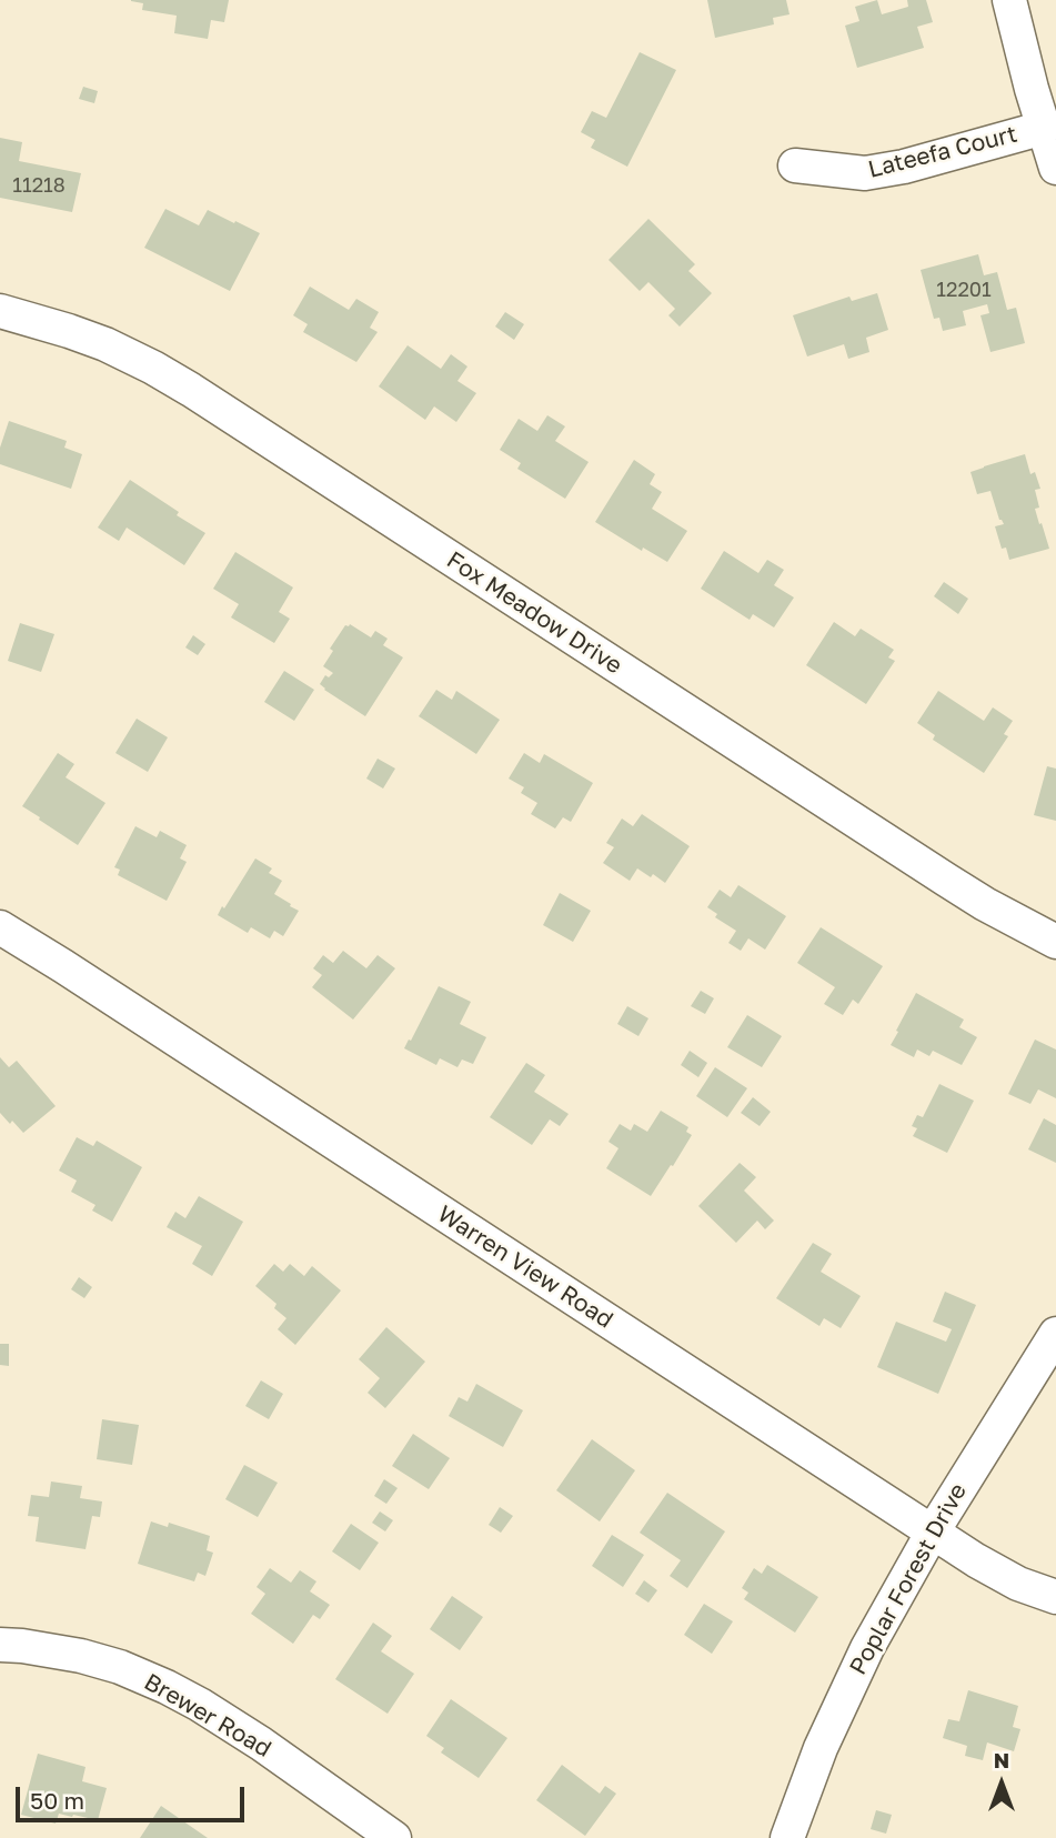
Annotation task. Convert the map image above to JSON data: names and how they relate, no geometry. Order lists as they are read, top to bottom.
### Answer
{
  "streets": {
    "street": [
      "Lateefa Court",
      "Fox Meadow Drive",
      "Warren View Road",
      "Poplar Forest Drive",
      "Brewer Road"
    ]
  },
  "crossings": [
    ["Warren View Road", "Poplar Forest Drive"]
  ],
  "house_numbers": ["11218", "12201"],
  "scale_bar": "50 m",
  "north": "top"
}
